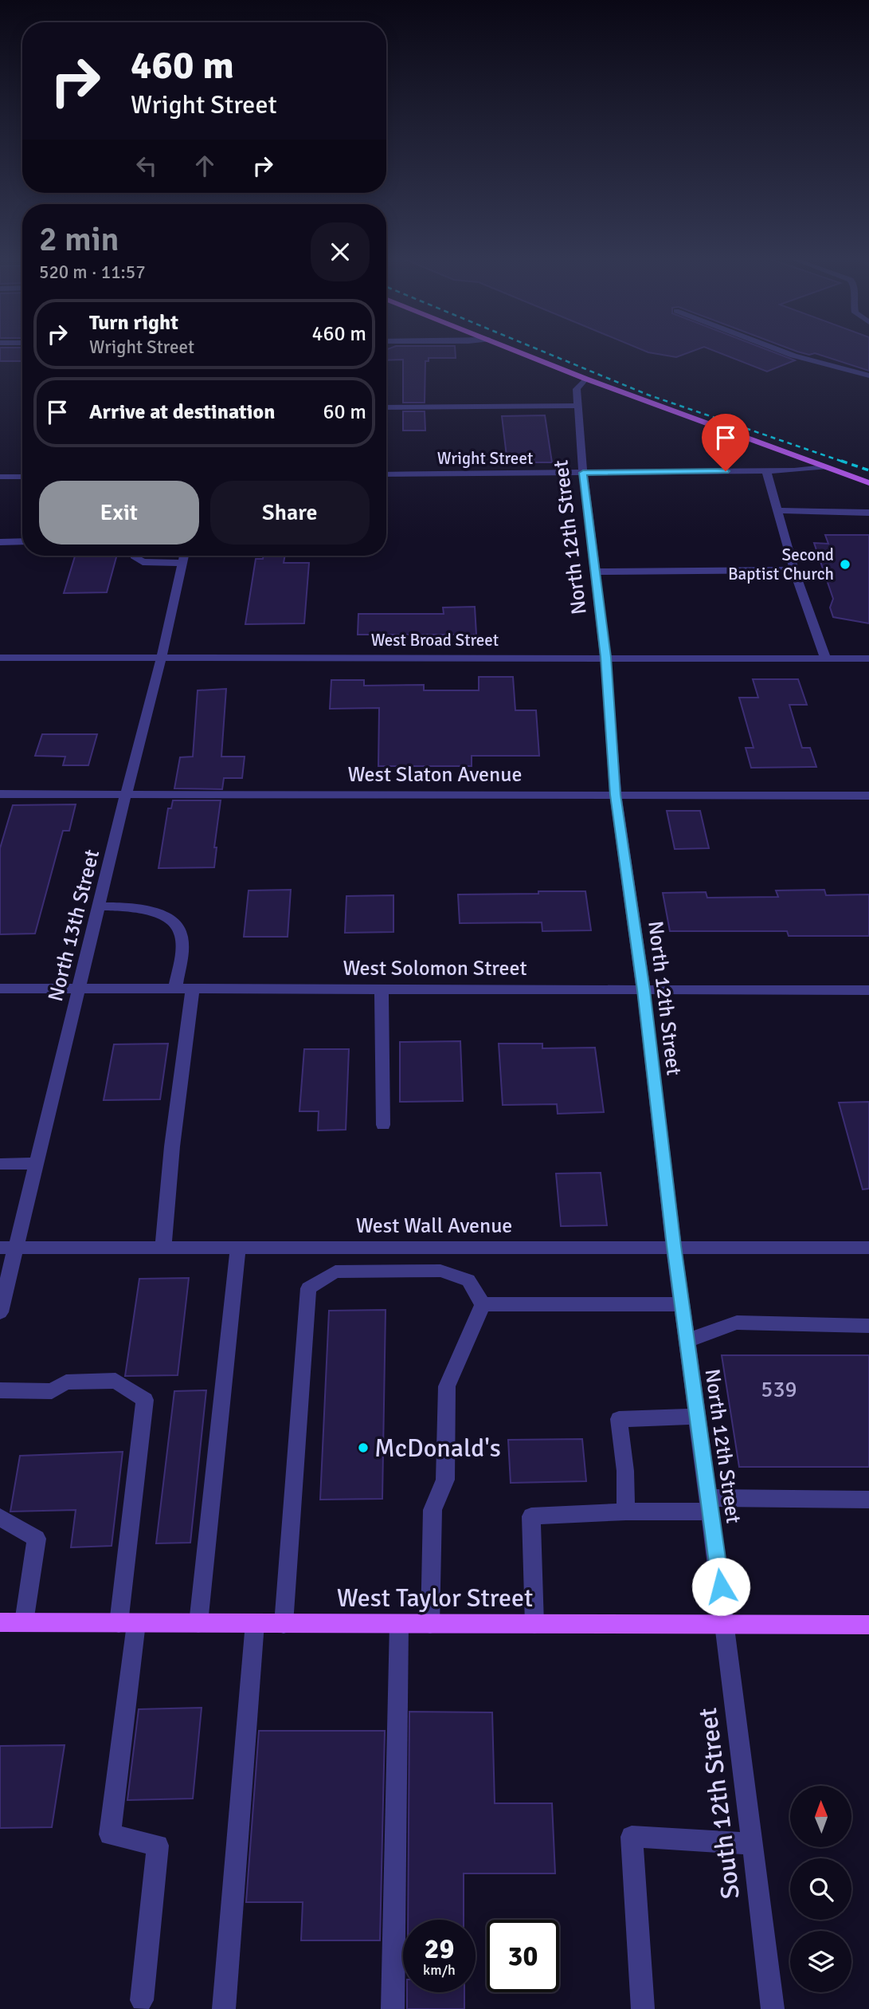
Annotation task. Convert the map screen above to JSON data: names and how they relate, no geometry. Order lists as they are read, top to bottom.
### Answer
{
  "streets": {
    "main road": ["West Taylor Street"],
    "street": [
      "Wright Street",
      "North 12th Street",
      "West Broad Street",
      "West Slaton Avenue",
      "North 13th Street",
      "West Solomon Street",
      "West Wall Avenue",
      "South 12th Street"
    ]
  },
  "crossings": [
    ["Wright Street", "North 12th Street"],
    ["North 12th Street", "West Broad Street"],
    ["North 12th Street", "West Slaton Avenue"],
    ["North 12th Street", "West Solomon Street"],
    ["North 12th Street", "West Wall Avenue"],
    ["North 12th Street", "West Taylor Street"],
    ["North 12th Street", "South 12th Street"],
    ["West Broad Street", "North 13th Street"],
    ["West Slaton Avenue", "North 13th Street"],
    ["North 13th Street", "West Solomon Street"],
    ["North 13th Street", "West Wall Avenue"],
    ["West Taylor Street", "South 12th Street"]
  ],
  "places": ["Second Baptist Church", "McDonald's"],
  "house_numbers": ["539"],
  "north": "top",
  "page": {
    "turn": ["460 m", "Wright Street"],
    "heading": ["2 min", "520 m · 11:57"],
    "list": [
      {
        "name": "Turn right",
        "note": "Wright Street",
        "value": "460 m"
      },
      {
        "name": "Arrive at destination",
        "value": "60 m"
      }
    ],
    "buttons": ["Exit", "Share"],
    "speed": "29 km/h",
    "limit": "30"
  }
}
